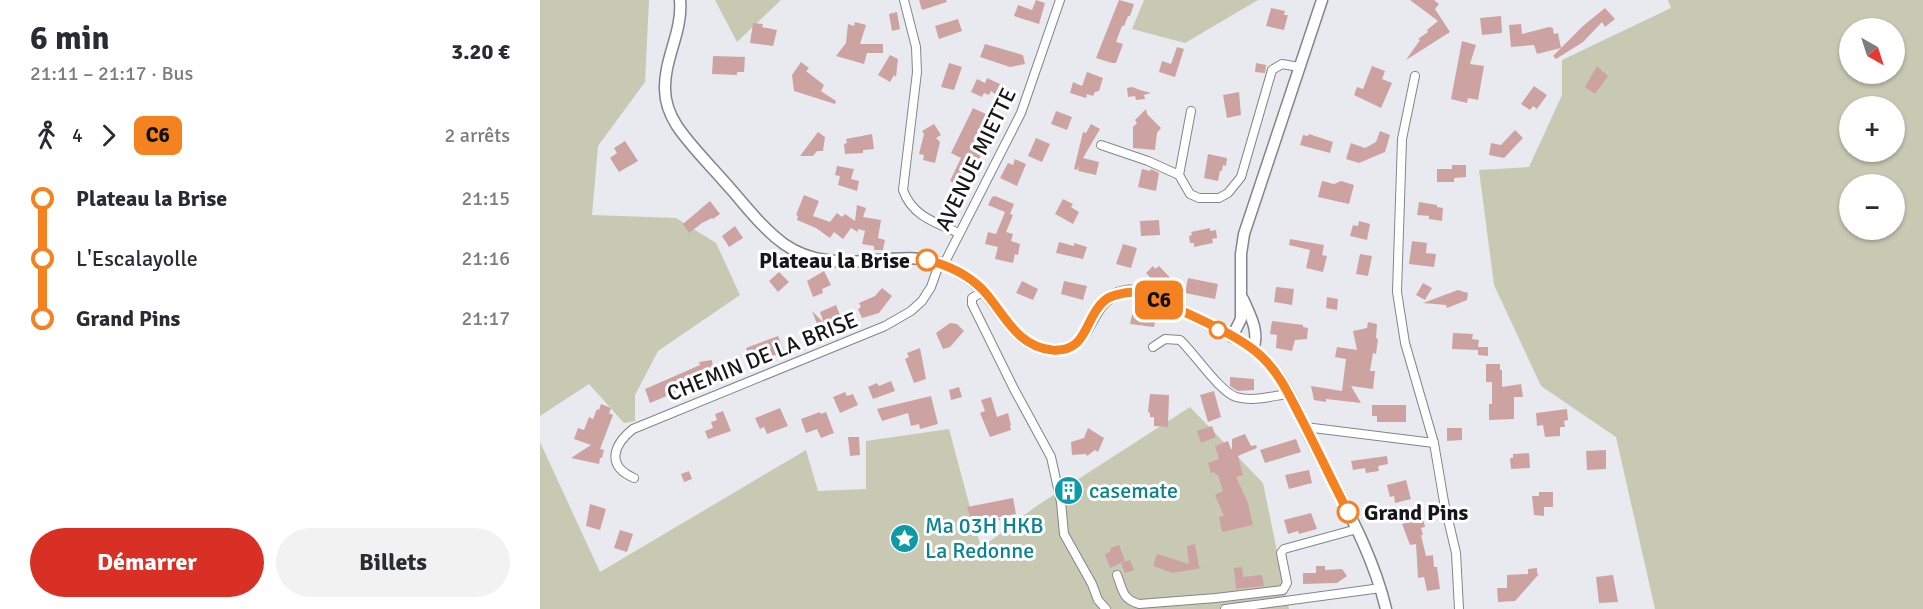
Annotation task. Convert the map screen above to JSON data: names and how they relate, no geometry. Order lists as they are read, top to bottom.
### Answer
{
  "streets": {
    "street": ["AVENUE MIETTE", "CHEMIN DE LA BRISE"]
  },
  "crossings": [
    ["AVENUE MIETTE", "CHEMIN DE LA BRISE"]
  ],
  "places": {
    "other": ["Plateau la Brise", "Grand Pins"],
    "building": ["casemate"],
    "place": ["Ma 03H HKB La Redonne"]
  },
  "lines": ["bus line C6"],
  "north": "bottom right",
  "page": {
    "heading": ["6 min", "21:11 – 21:17 · Bus", "3.20 €"],
    "on_map": "C6",
    "map_buttons": ["+", "−"],
    "legs": ["4", "C6", "2 arrêts"],
    "list": [
      {
        "name": "Plateau la Brise",
        "value": "21:15"
      },
      {
        "name": "L'Escalayolle",
        "value": "21:16"
      },
      {
        "name": "Grand Pins",
        "value": "21:17"
      }
    ],
    "buttons": ["Démarrer", "Billets"]
  }
}
